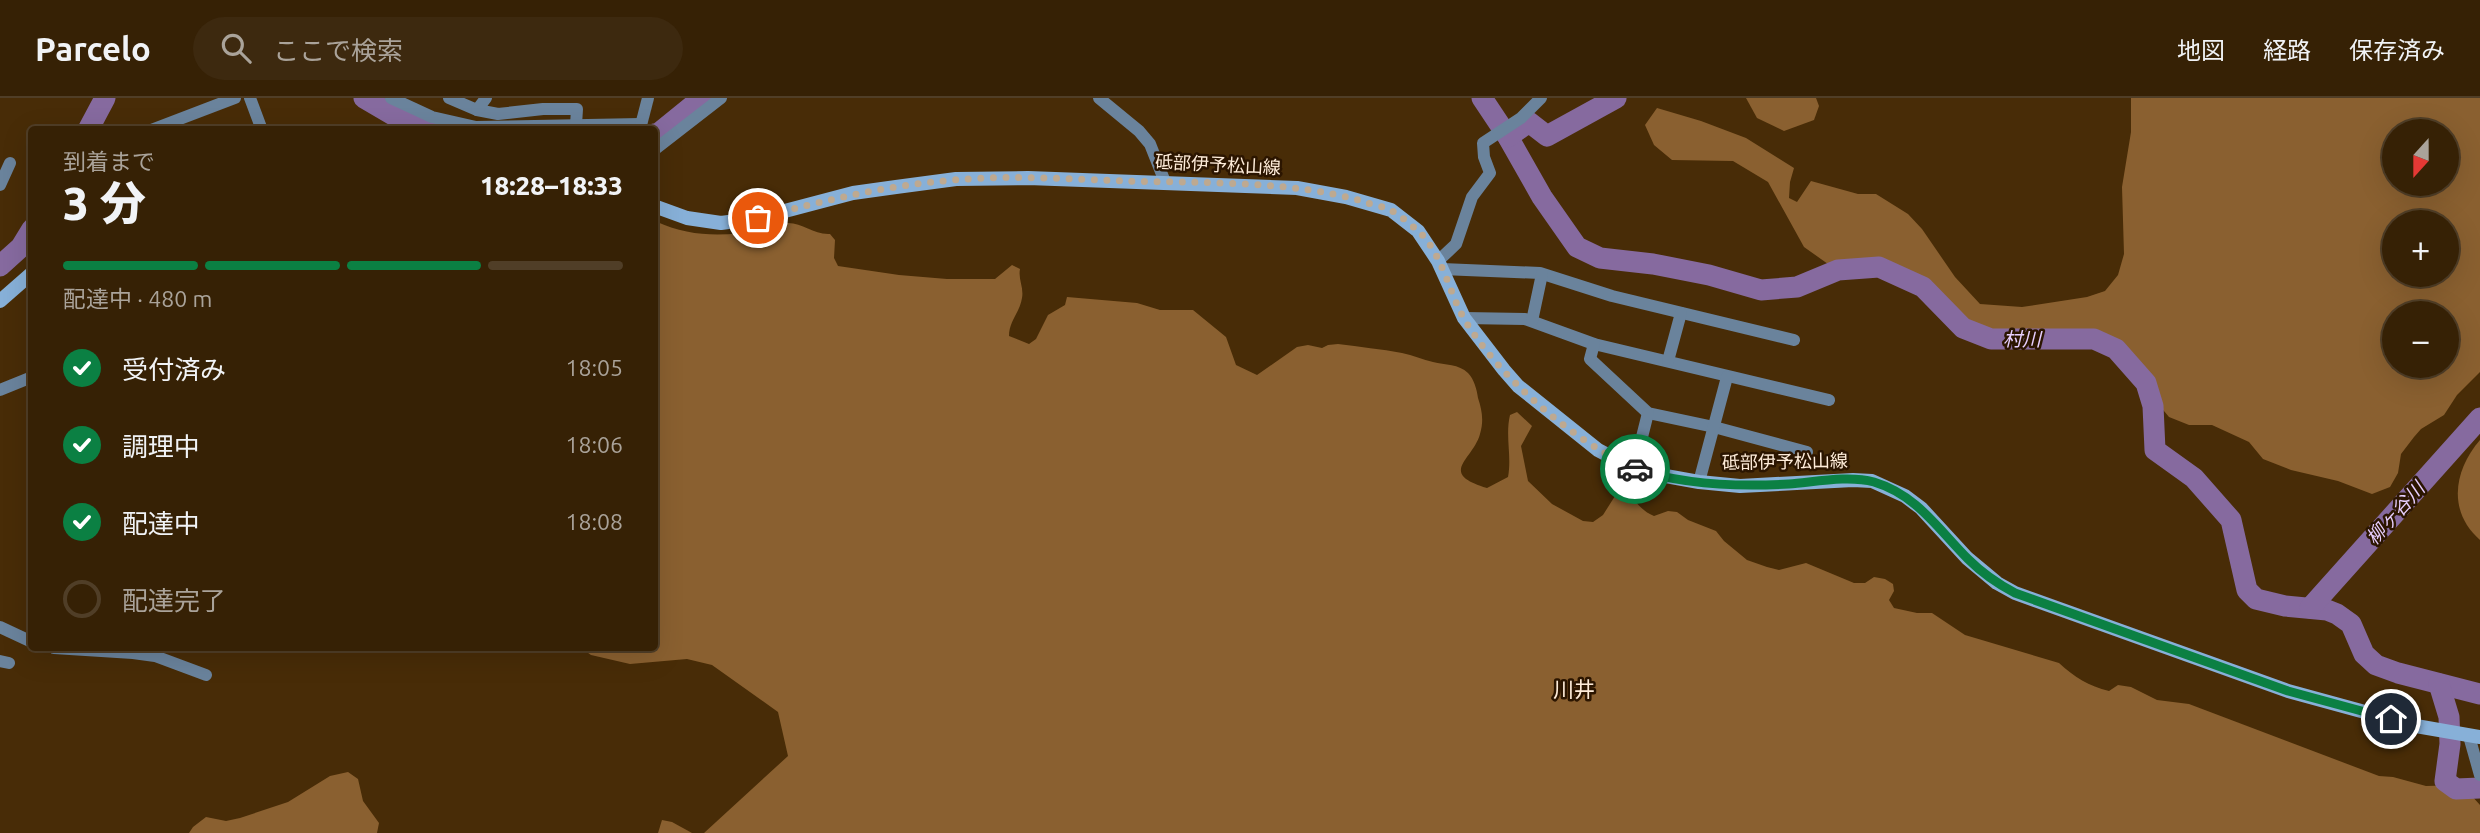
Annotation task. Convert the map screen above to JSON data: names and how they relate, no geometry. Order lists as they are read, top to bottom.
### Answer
{
  "streets": {
    "main road": ["砥部伊予松山線"]
  },
  "districts": ["川井"],
  "water": ["村川", "柳ヶ谷川"],
  "north": "bottom",
  "page": {
    "header": "Parcelo",
    "search": "ここで検索",
    "nav": ["地図", "経路", "保存済み"],
    "map_buttons": ["+", "−"],
    "heading": ["3 分", "到着まで", "18:28–18:33"],
    "bar": "配達中 · 480 m",
    "list": [
      ["受付済み", "18:05"],
      ["調理中", "18:06"],
      ["配達中", "18:08"],
      "配達完了"
    ]
  }
}
